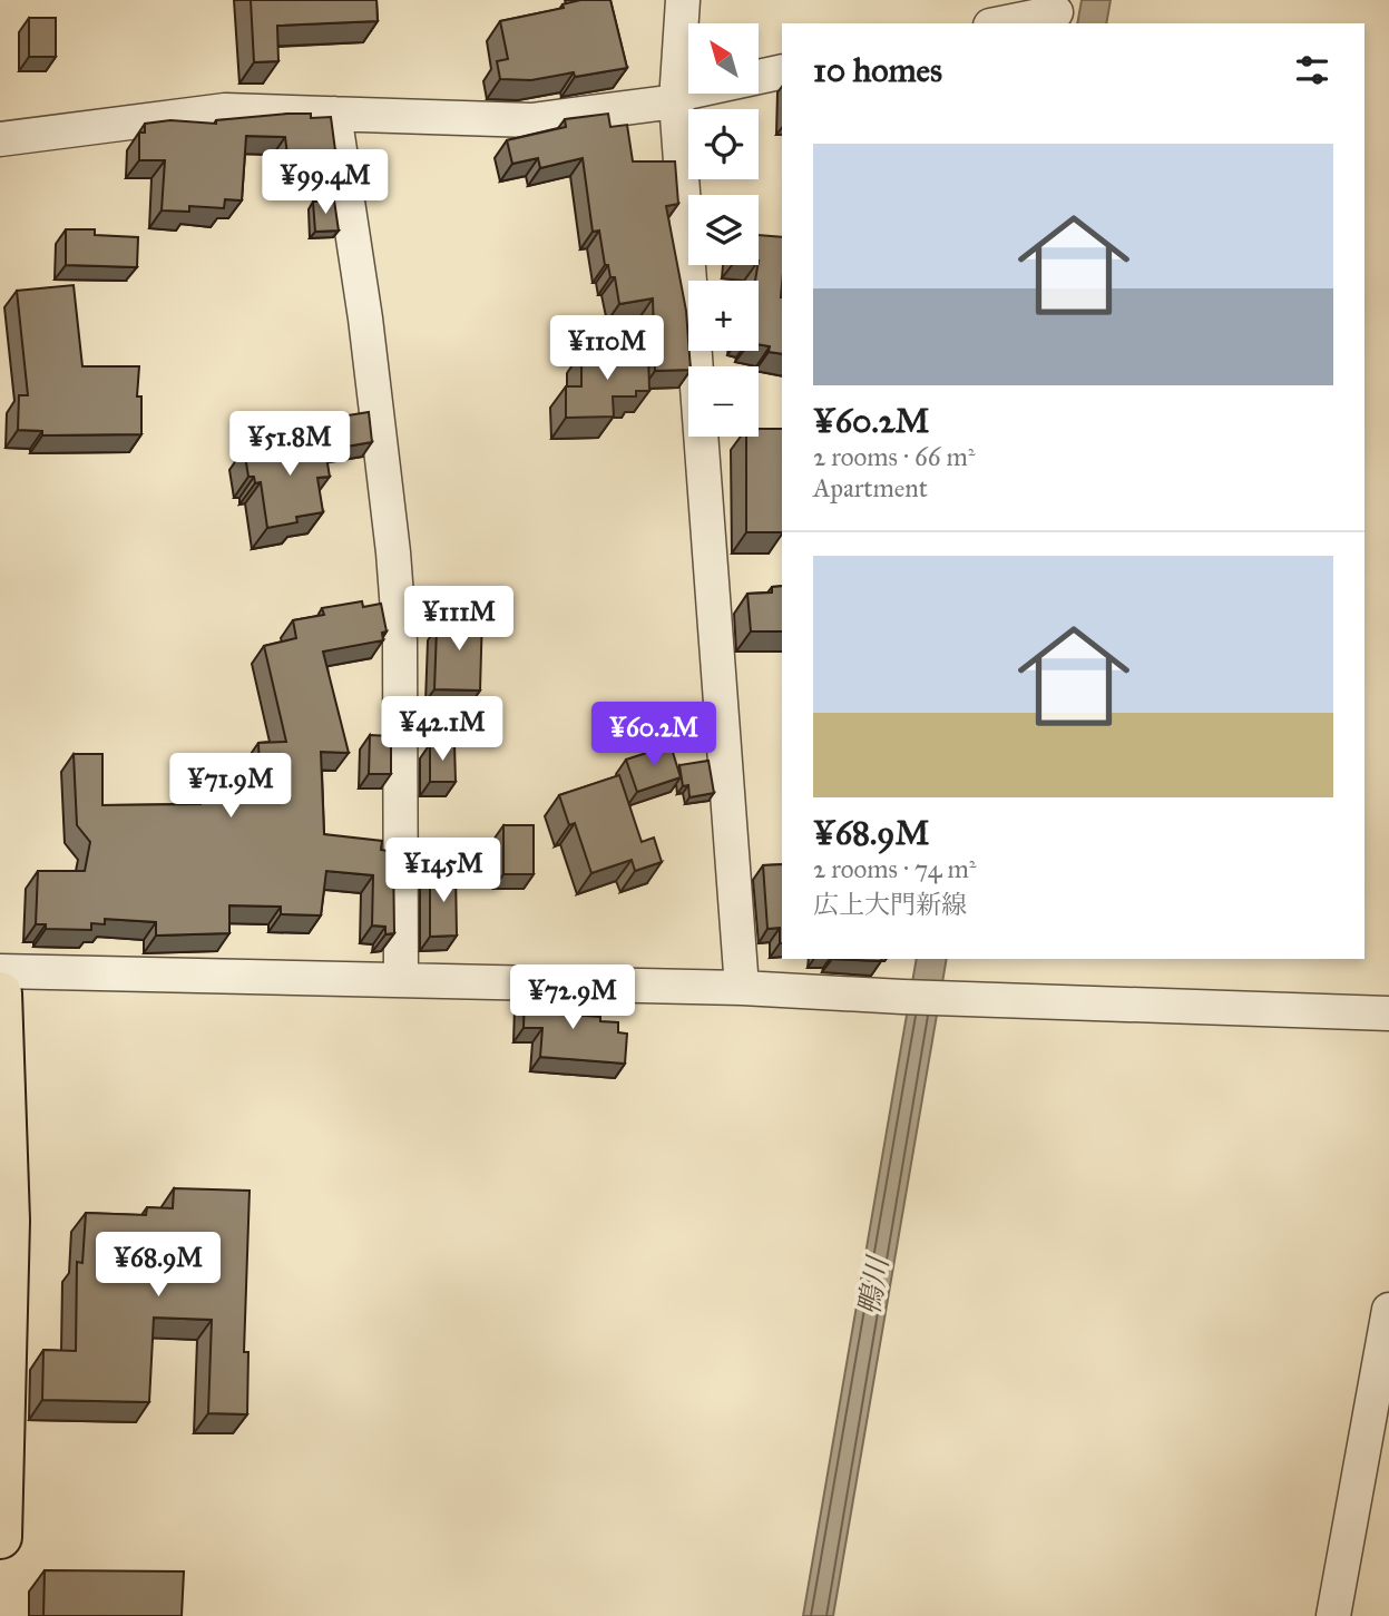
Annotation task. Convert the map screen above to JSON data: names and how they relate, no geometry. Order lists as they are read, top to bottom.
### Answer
{
  "water": ["鴨川"],
  "north": "top left",
  "page": {
    "map_buttons": ["+", "−"],
    "heading": "10 homes",
    "list": [
      {
        "name": "¥60.2M",
        "note": "2 rooms · 66 m² · Apartment"
      },
      {
        "name": "¥68.9M",
        "note": "2 rooms · 74 m² · 広上大門新線"
      }
    ],
    "price": [
      "¥99.4M",
      "¥110M",
      "¥51.8M",
      "¥111M",
      "¥42.1M",
      "¥60.2M",
      "¥71.9M",
      "¥145M",
      "¥72.9M",
      "¥68.9M"
    ]
  }
}
